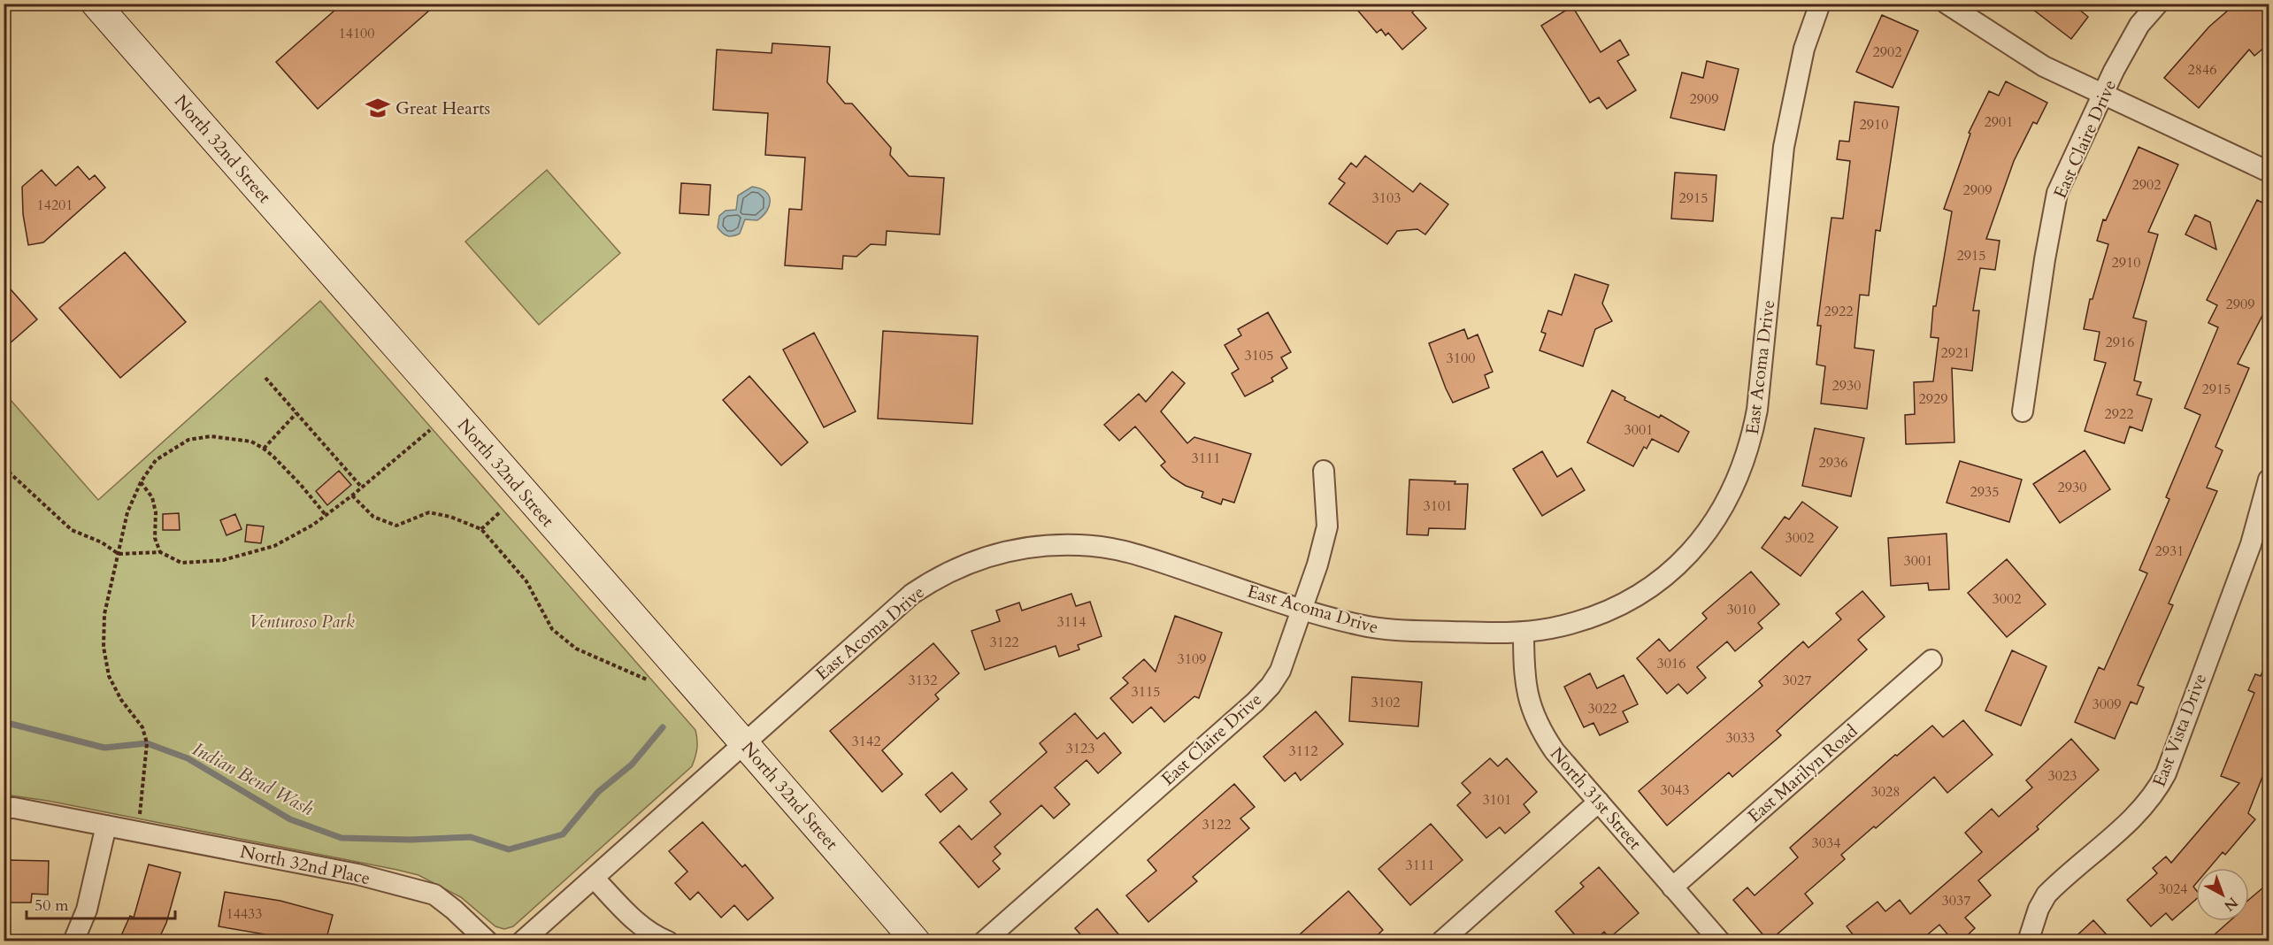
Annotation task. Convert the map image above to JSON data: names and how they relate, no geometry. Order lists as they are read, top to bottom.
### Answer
{
  "streets": {
    "main road": ["North 32nd Street"],
    "street": [
      "East Claire Drive",
      "East Acoma Drive",
      "East Vista Drive",
      "East Marilyn Road",
      "North 31st Street",
      "North 32nd Place"
    ]
  },
  "crossings": [
    ["East Claire Drive", "East Acoma Drive"],
    ["North 32nd Street", "East Acoma Drive"],
    ["East Acoma Drive", "North 31st Street"],
    ["East Marilyn Road", "North 31st Street"]
  ],
  "water": ["Indian Bend Wash"],
  "parks": ["Venturoso Park"],
  "places": {
    "school or university": ["Great Hearts"]
  },
  "house_numbers": [
    "14100",
    "2902",
    "2846",
    "2909",
    "2901",
    "2910",
    "2902",
    "2909",
    "3103",
    "2915",
    "14201",
    "2915",
    "2910",
    "2909",
    "2922",
    "2916",
    "2921",
    "3105",
    "3100",
    "2930",
    "2915",
    "2929",
    "2922",
    "3001",
    "3111",
    "2936",
    "2930",
    "2935",
    "3101",
    "3002",
    "2931",
    "3001",
    "3002",
    "3010",
    "3114",
    "3122",
    "3109",
    "3016",
    "3132",
    "3027",
    "3115",
    "3102",
    "3009",
    "3022",
    "3033",
    "3142",
    "3123",
    "3112",
    "3023",
    "3043",
    "3028",
    "3101",
    "3122",
    "3034",
    "3111",
    "3024",
    "3037",
    "14433"
  ],
  "scale_bar": "50 m",
  "north": "bottom right"
}
